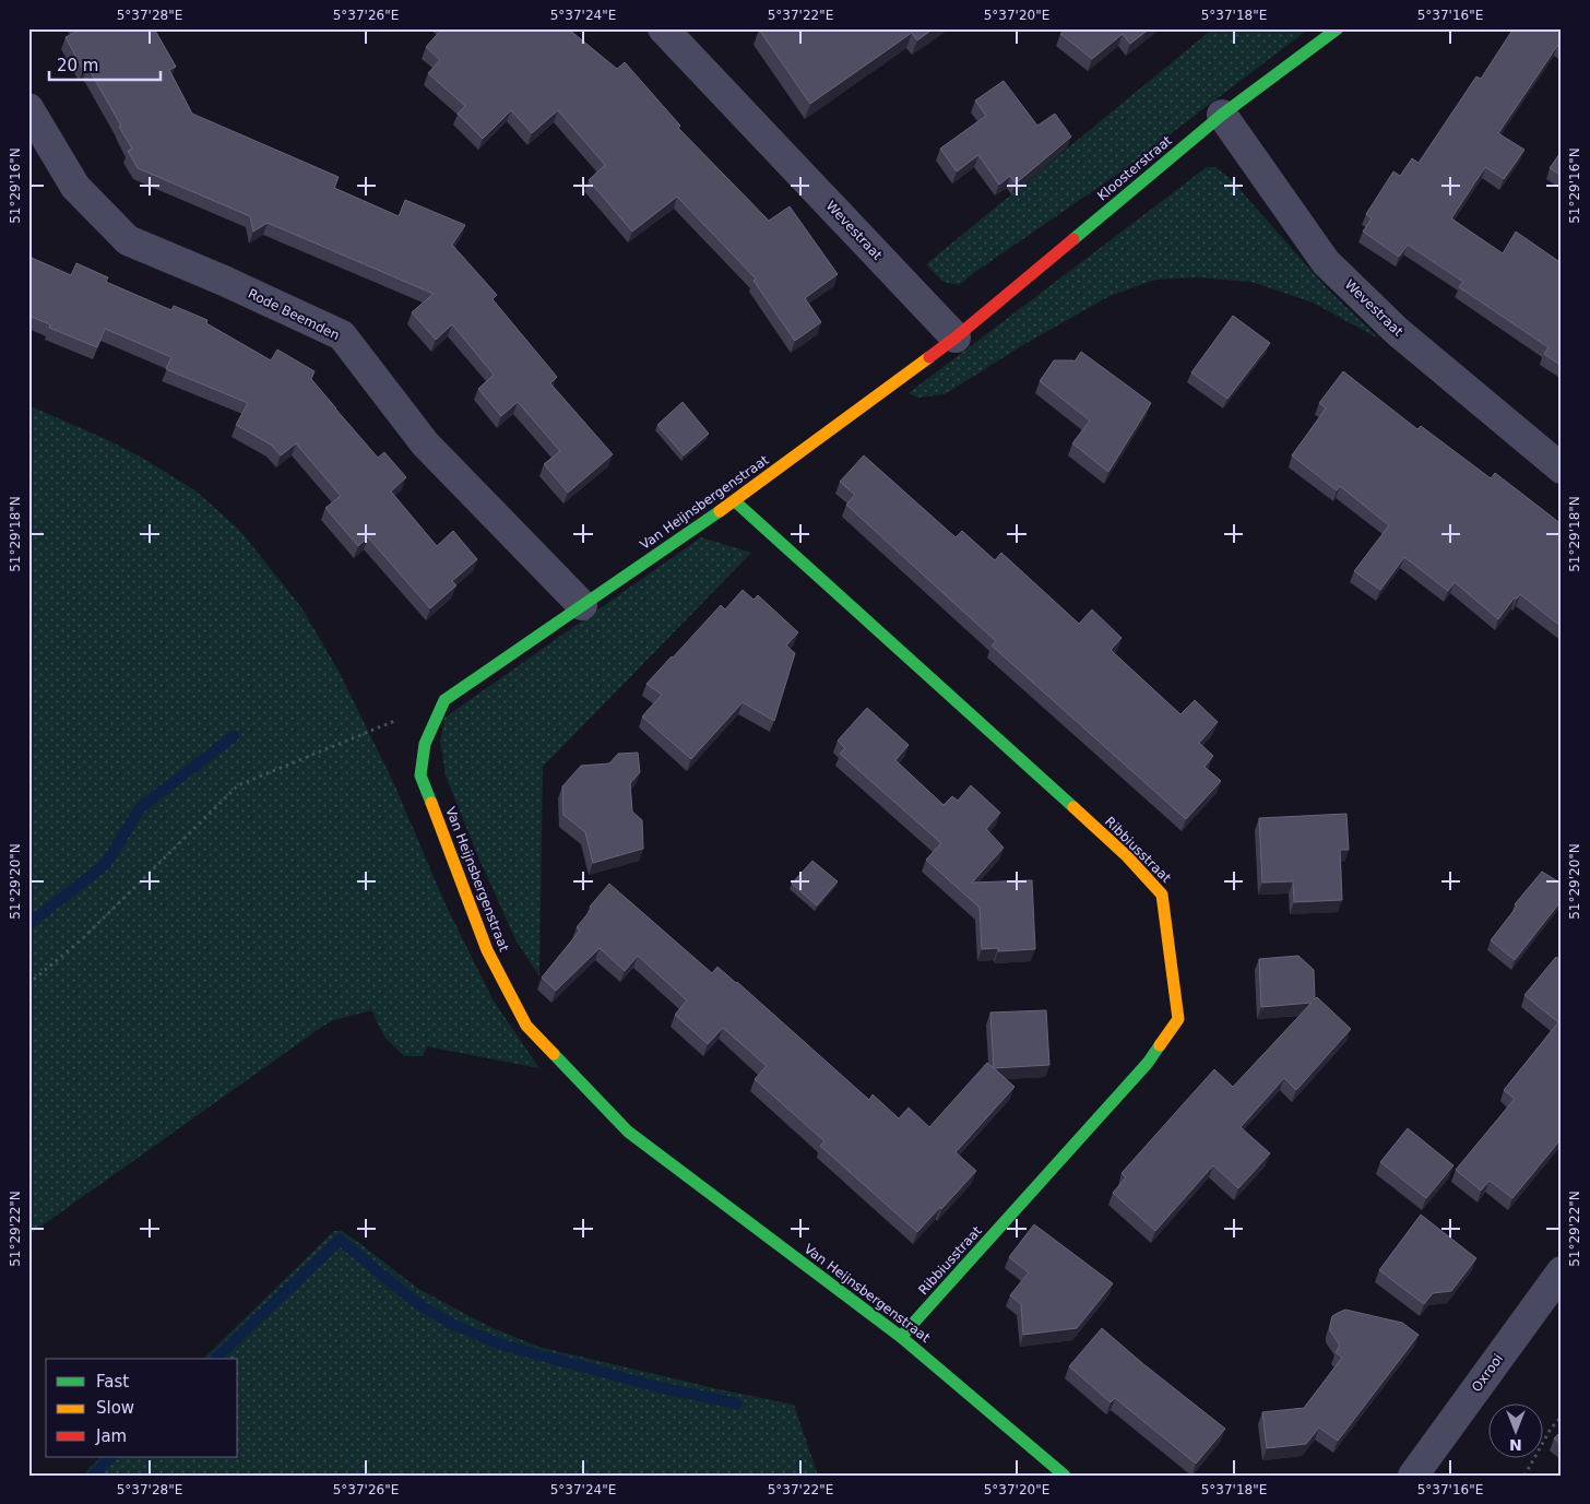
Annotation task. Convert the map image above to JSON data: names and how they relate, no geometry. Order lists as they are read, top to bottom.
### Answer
{
  "streets": {
    "street": [
      "Kloosterstraat",
      "Wevestraat",
      "Rode Beemden",
      "Van Heijnsbergenstraat",
      "Ribbiusstraat",
      "Oxrooi"
    ]
  },
  "crossings": [
    ["Kloosterstraat", "Wevestraat"],
    ["Kloosterstraat", "Van Heijnsbergenstraat"],
    ["Wevestraat", "Van Heijnsbergenstraat"],
    ["Rode Beemden", "Van Heijnsbergenstraat"],
    ["Van Heijnsbergenstraat", "Ribbiusstraat"]
  ],
  "legend": ["Fast", "Slow", "Jam"],
  "scale_bar": "20 m",
  "north": "bottom",
  "coordinates": [
    "5°37'28\"E",
    "5°37'26\"E",
    "5°37'24\"E",
    "5°37'22\"E",
    "5°37'20\"E",
    "5°37'18\"E",
    "5°37'16\"E",
    "51°29'16\"N",
    "51°29'18\"N",
    "51°29'20\"N",
    "51°29'22\"N"
  ]
}
